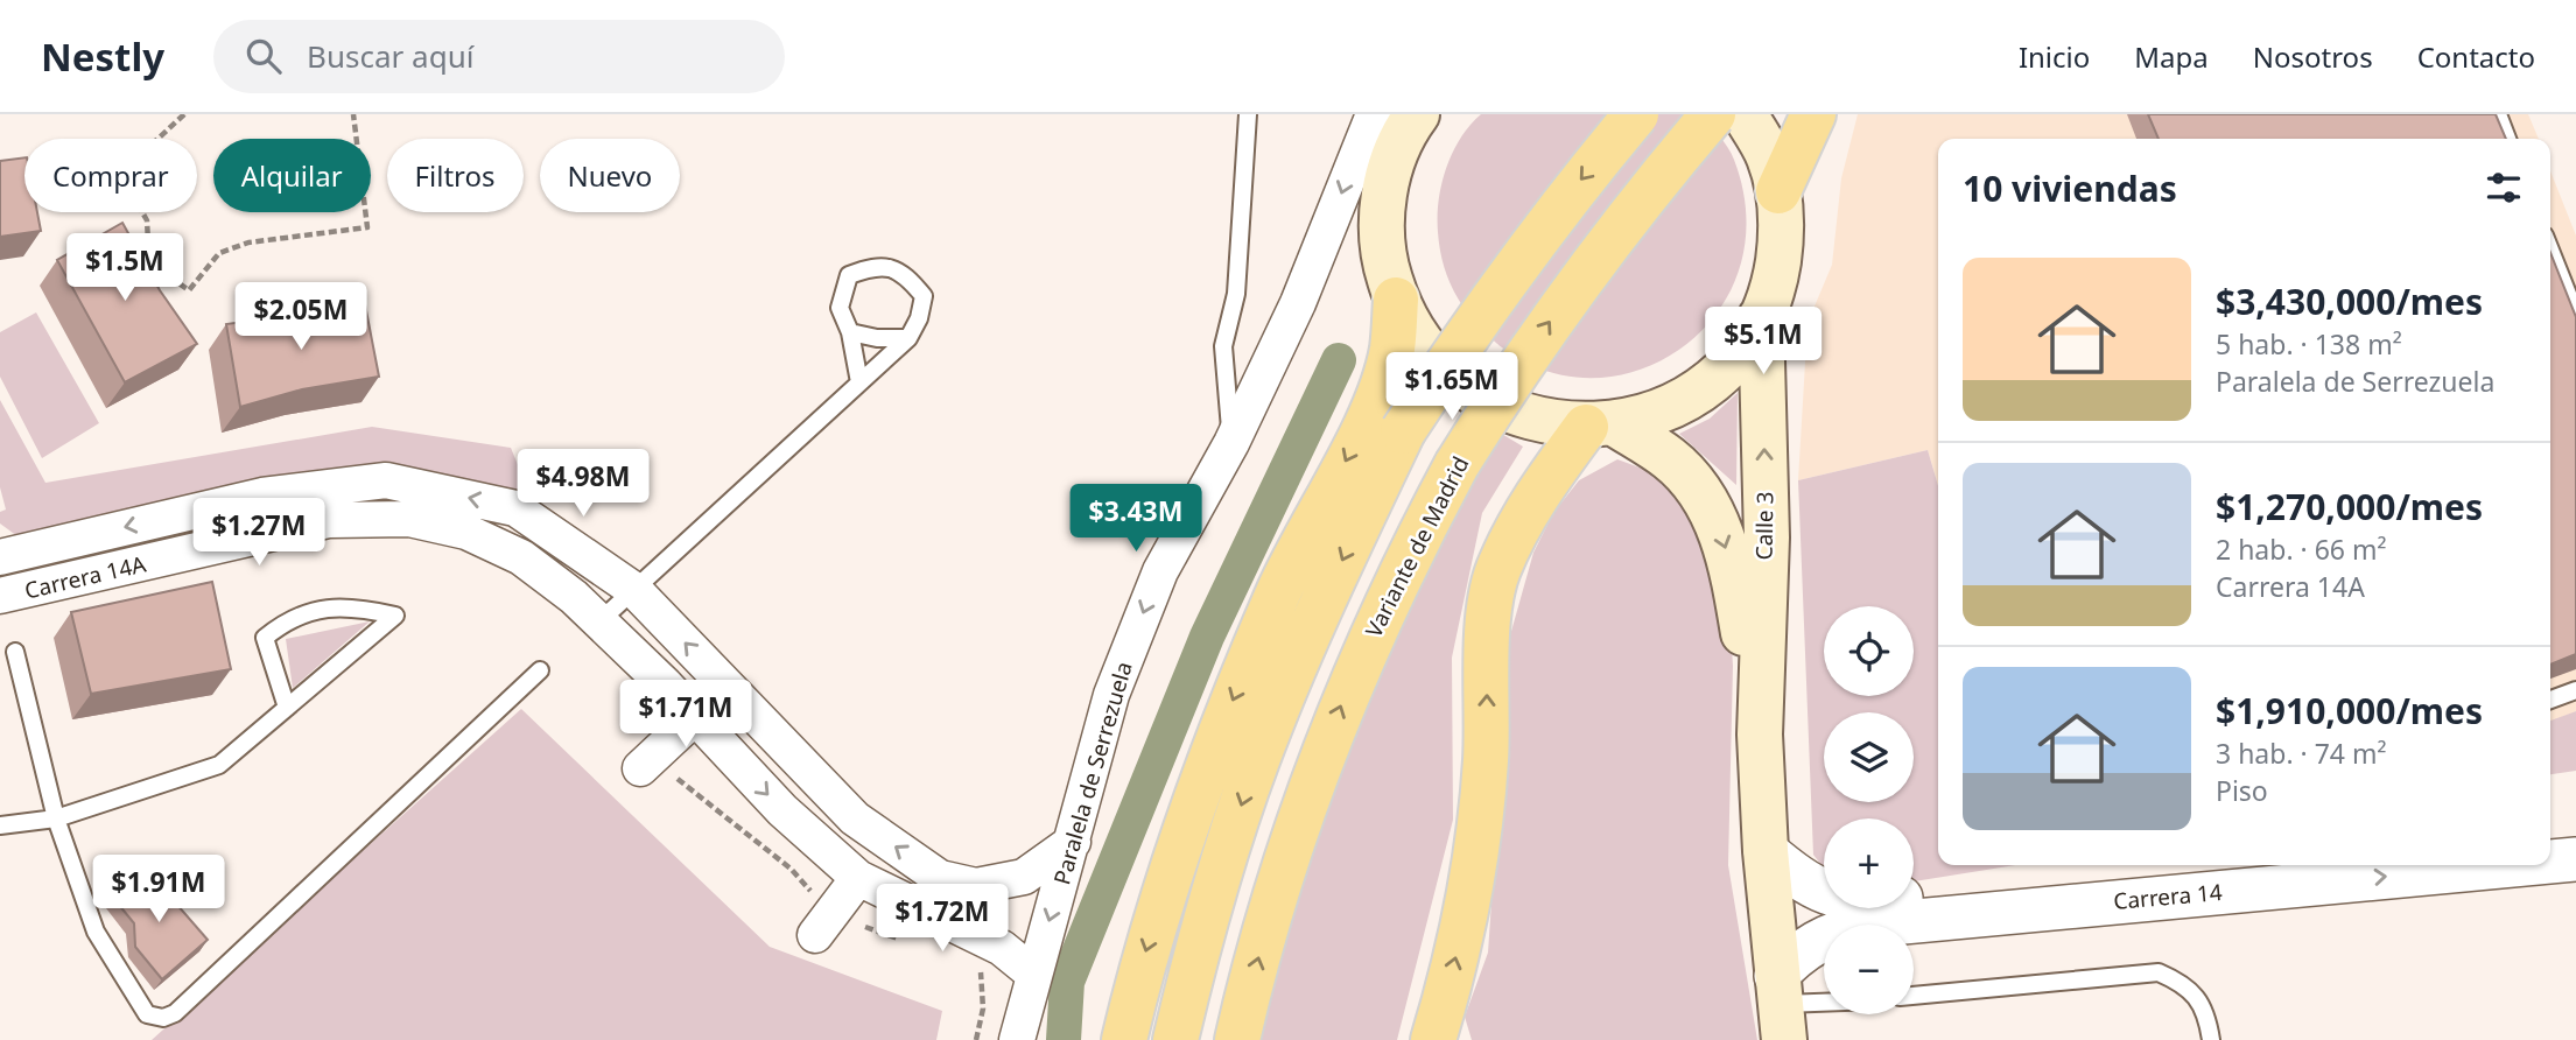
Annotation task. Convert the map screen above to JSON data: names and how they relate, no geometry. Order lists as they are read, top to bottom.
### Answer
{
  "streets": {
    "main road": ["Calle 3", "Variante de Madrid"],
    "street": ["Carrera 14A", "Paralela de Serrezuela", "Carrera 14"]
  },
  "crossings": [
    ["Calle 3", "Carrera 14"],
    ["Carrera 14A", "Paralela de Serrezuela"]
  ],
  "one_way": ["Paralela de Serrezuela"],
  "page": {
    "header": "Nestly",
    "search": "Buscar aquí",
    "nav": [
      "Inicio",
      "Mapa",
      "Nosotros",
      "Contacto"
    ],
    "chip": [
      "Comprar",
      "Alquilar",
      "Filtros",
      "Nuevo"
    ],
    "heading": "10 viviendas",
    "price": [
      "$1.5M",
      "$2.05M",
      "$5.1M",
      "$1.65M",
      "$4.98M",
      "$3.43M",
      "$1.27M",
      "$1.71M",
      "$1.91M",
      "$1.72M"
    ],
    "list": [
      {
        "name": "$3,430,000/mes",
        "note": "5 hab. · 138 m² · Paralela de Serrezuela"
      },
      {
        "name": "$1,270,000/mes",
        "note": "2 hab. · 66 m² · Carrera 14A"
      },
      {
        "name": "$1,910,000/mes",
        "note": "3 hab. · 74 m² · Piso"
      }
    ],
    "map_buttons": ["+", "−"]
  }
}
